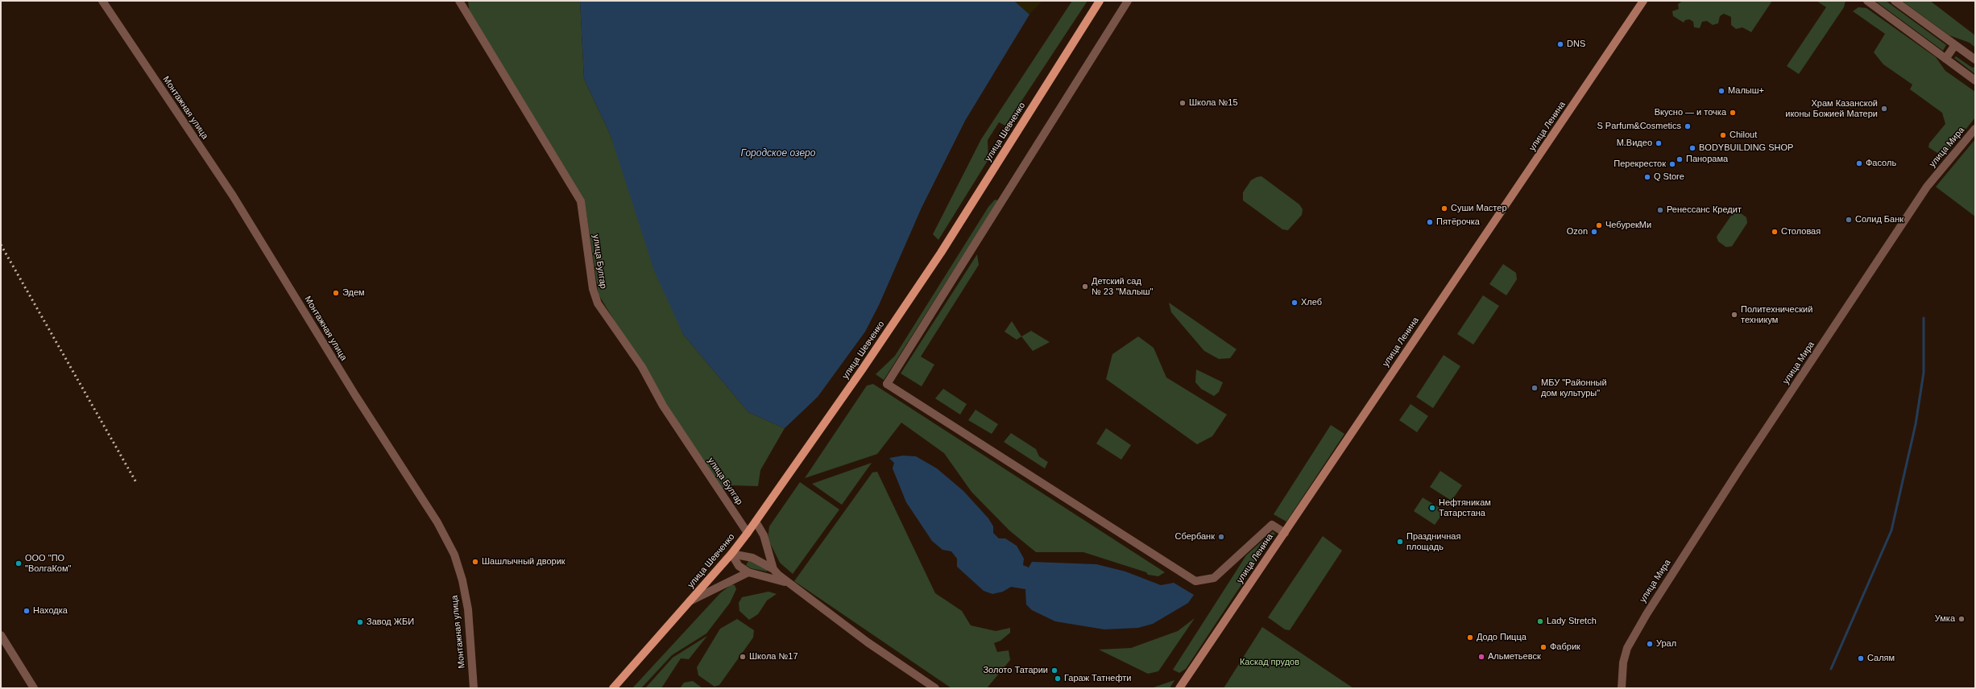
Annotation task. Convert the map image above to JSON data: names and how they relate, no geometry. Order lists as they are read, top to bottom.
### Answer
{
  "streets": {
    "main road": ["улица Ленина", "улица Шевченко"],
    "street": ["Монтажная улица", "улица Мира", "улица Булгар"]
  },
  "crossings": [
    ["улица Шевченко", "улица Булгар"]
  ],
  "water": ["Городское озеро"],
  "parks": ["Каскад прудов"],
  "places": [
    "DNS",
    "Малыш+",
    "Школа №15",
    "Храм Казанской иконы Божией Матери",
    "Вкусно — и точка",
    "S Parfum&Cosmetics",
    "Chilout",
    "М.Видео",
    "BODYBUILDING SHOP",
    "Панорама",
    "Фасоль",
    "Перекресток",
    "Q Store",
    "Суши Мастер",
    "Ренессанс Кредит",
    "Солид Банк",
    "Пятёрочка",
    "ЧебурекМи",
    "Ozon",
    "Столовая",
    "Детский сад № 23 \"Малыш\"",
    "Эдем",
    "Хлеб",
    "Политехнический техникум",
    "МБУ \"Районный дом культуры\"",
    "Нефтяникам Татарстана",
    "Сбербанк",
    "Праздничная площадь",
    "Шашлычный дворик",
    "ООО \"ПО \"ВолгаКом\"",
    "Находка",
    "Умка",
    "Lady Stretch",
    "Завод ЖБИ",
    "Додо Пицца",
    "Урал",
    "Фабрик",
    "Школа №17",
    "Альметьевск",
    "Салям",
    "Золото Татарии",
    "Гараж Татнефти"
  ]
}
